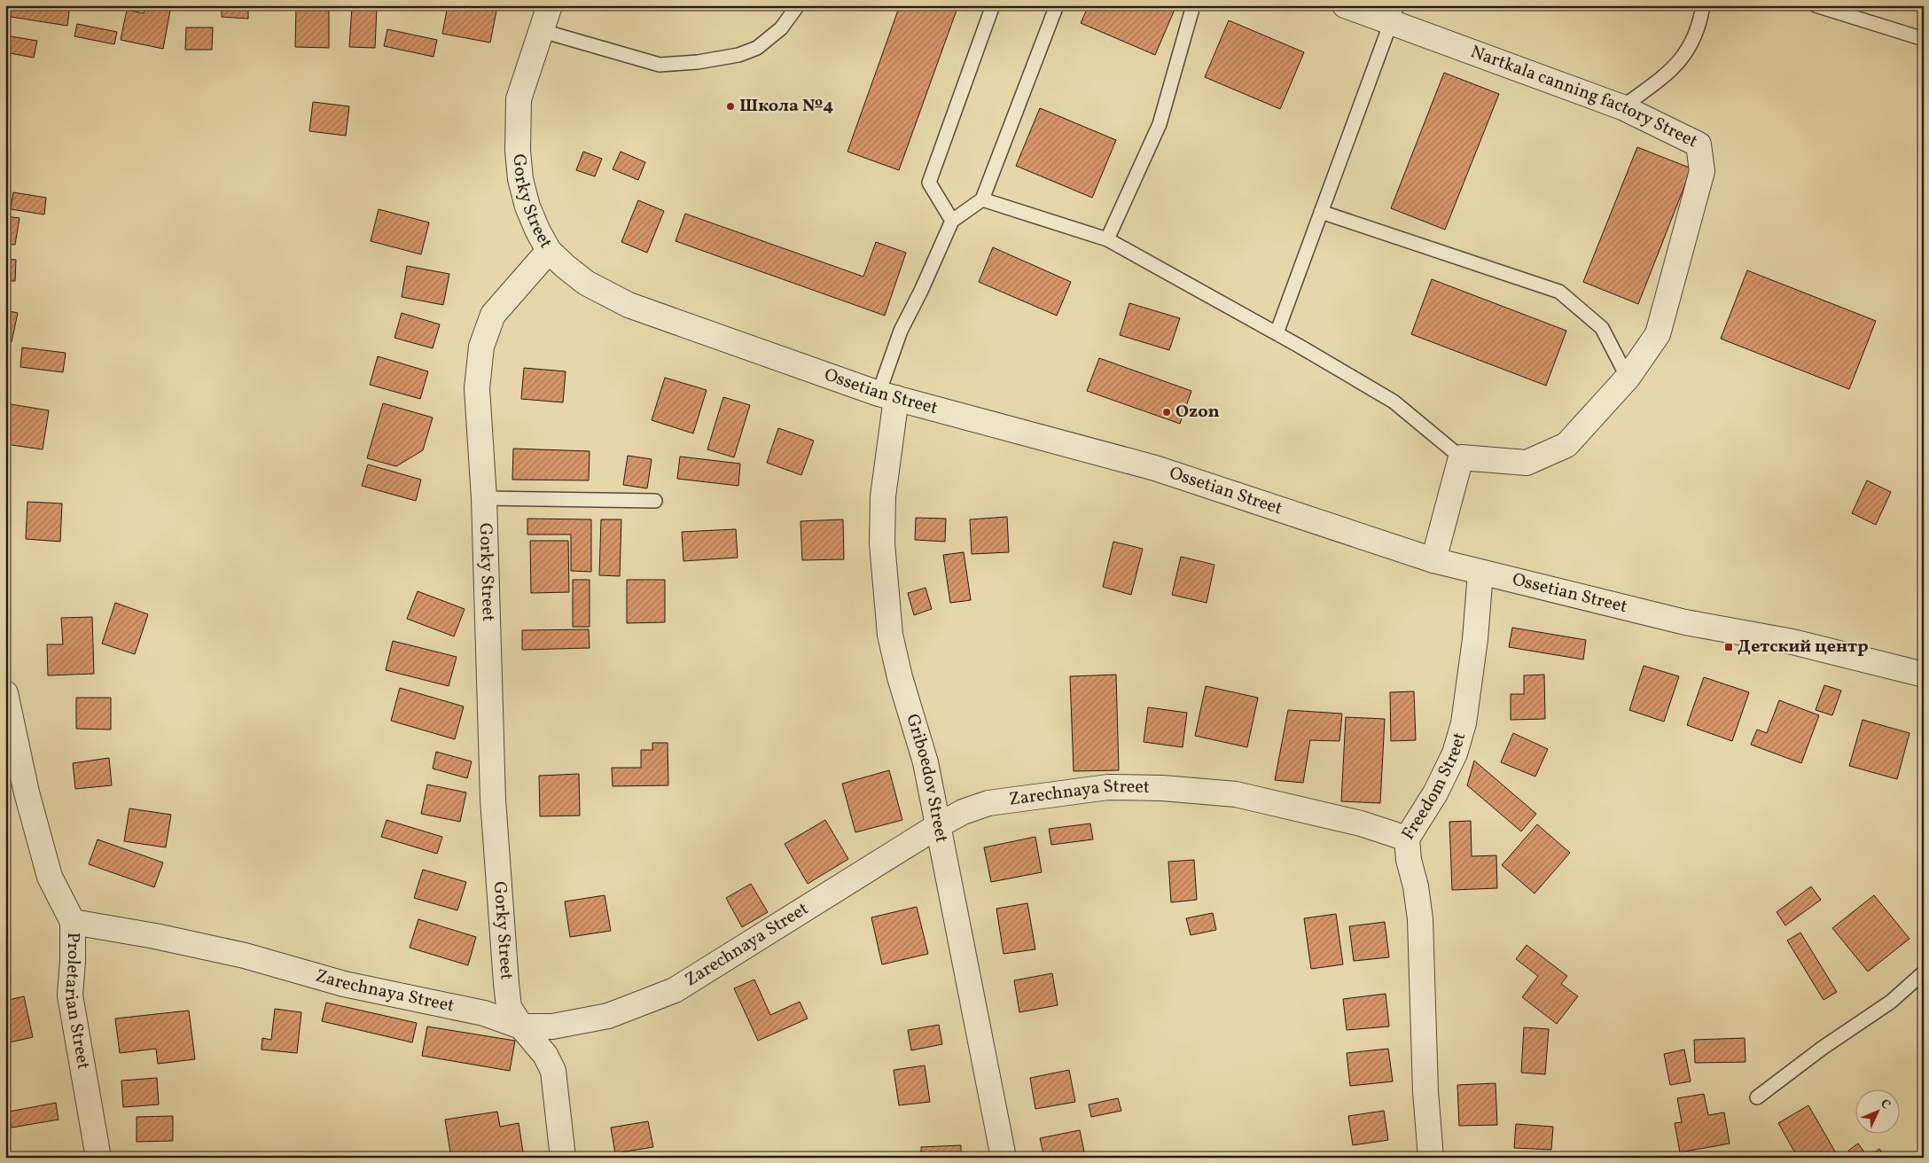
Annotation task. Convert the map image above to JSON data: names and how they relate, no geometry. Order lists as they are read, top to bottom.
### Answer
{
  "streets": {
    "street": [
      "Nartkala canning factory Street",
      "Gorky Street",
      "Ossetian Street",
      "Griboedov Street",
      "Freedom Street",
      "Zarechnaya Street",
      "Proletarian Street"
    ]
  },
  "crossings": [
    ["Gorky Street", "Ossetian Street"],
    ["Gorky Street", "Zarechnaya Street"],
    ["Ossetian Street", "Griboedov Street"],
    ["Ossetian Street", "Freedom Street"],
    ["Griboedov Street", "Zarechnaya Street"],
    ["Freedom Street", "Zarechnaya Street"],
    ["Zarechnaya Street", "Proletarian Street"]
  ],
  "places": {
    "other": ["Школа №4", "Ozon"],
    "transit": ["Детский центр"]
  },
  "north": "top right"
}
